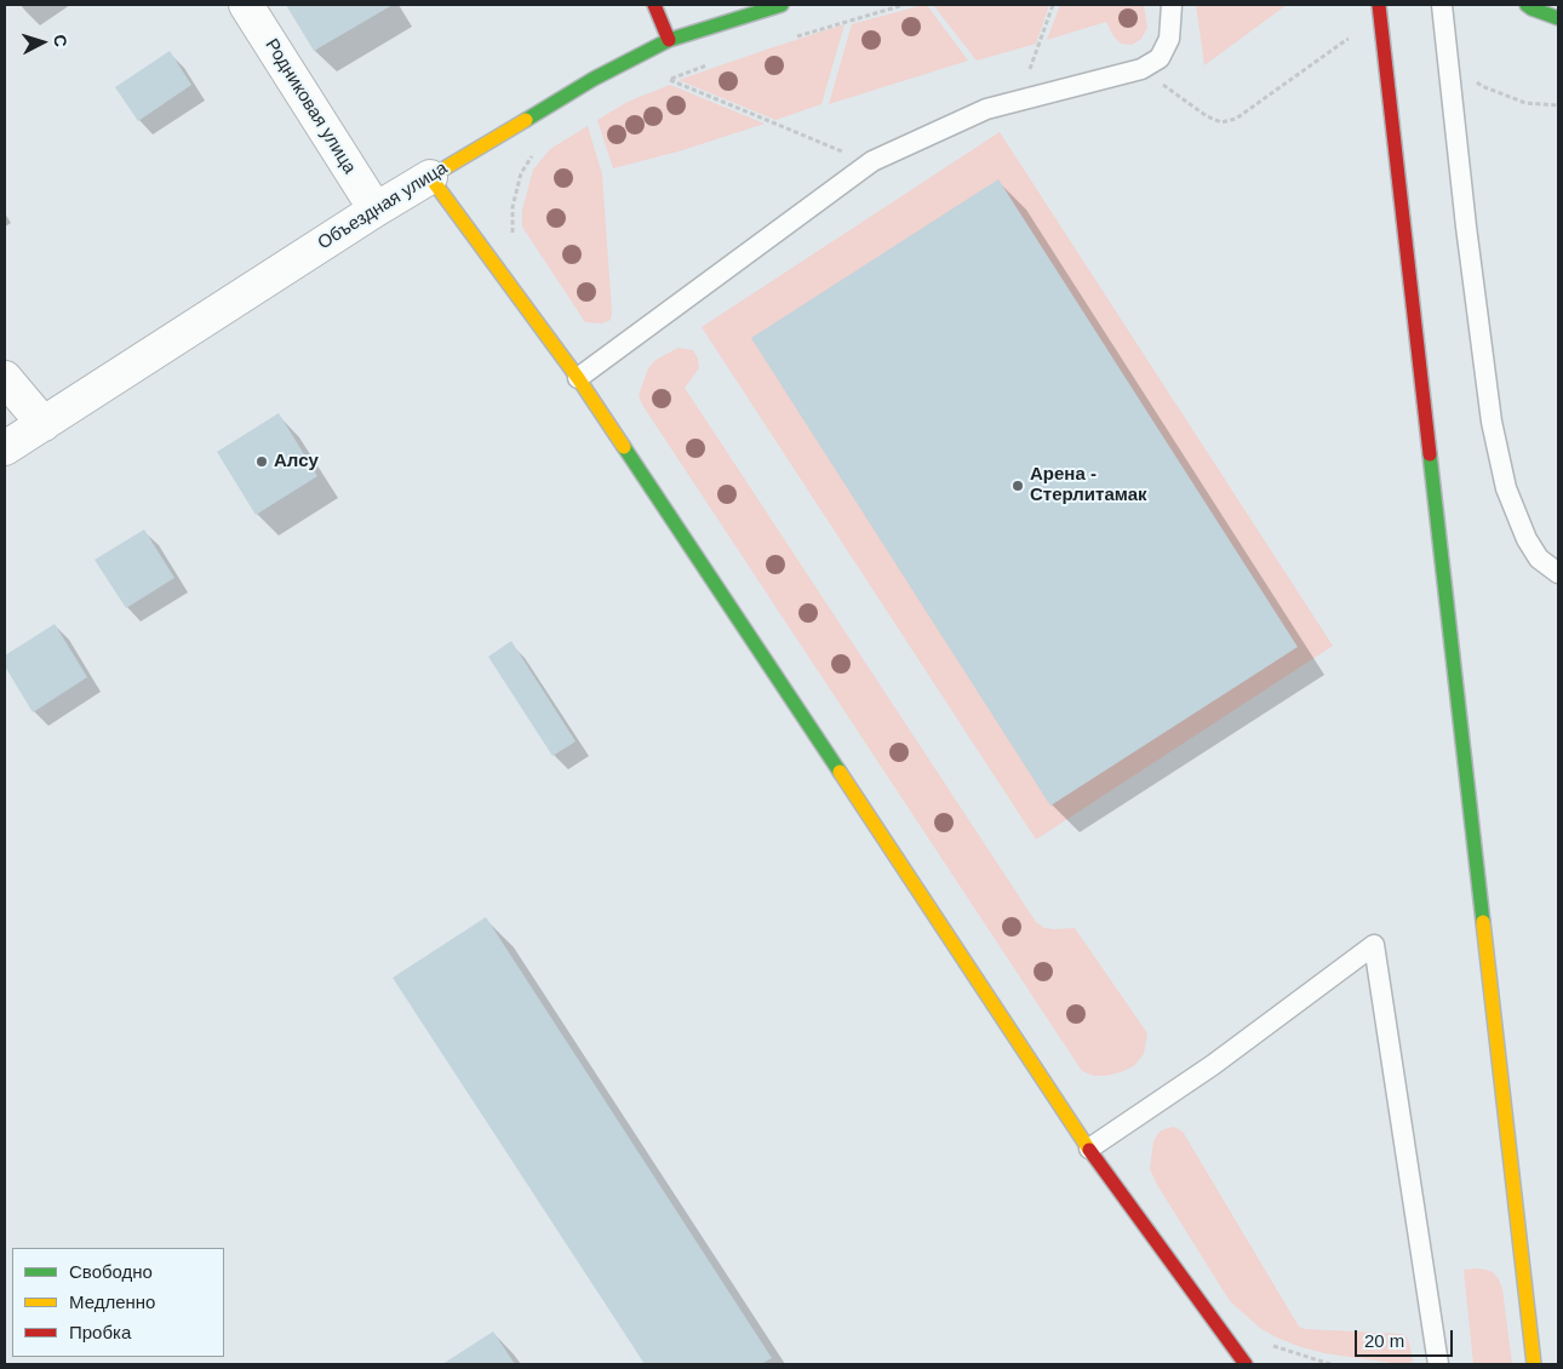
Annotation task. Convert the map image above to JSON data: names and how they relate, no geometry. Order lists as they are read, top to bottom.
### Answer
{
  "streets": {
    "street": ["Родниковая улица", "Объездная улица"]
  },
  "crossings": [
    ["Родниковая улица", "Объездная улица"]
  ],
  "places": ["Алсу", "Арена - Стерлитамак"],
  "legend": ["Свободно", "Медленно", "Пробка"],
  "scale_bar": "20 m",
  "north": "right"
}
